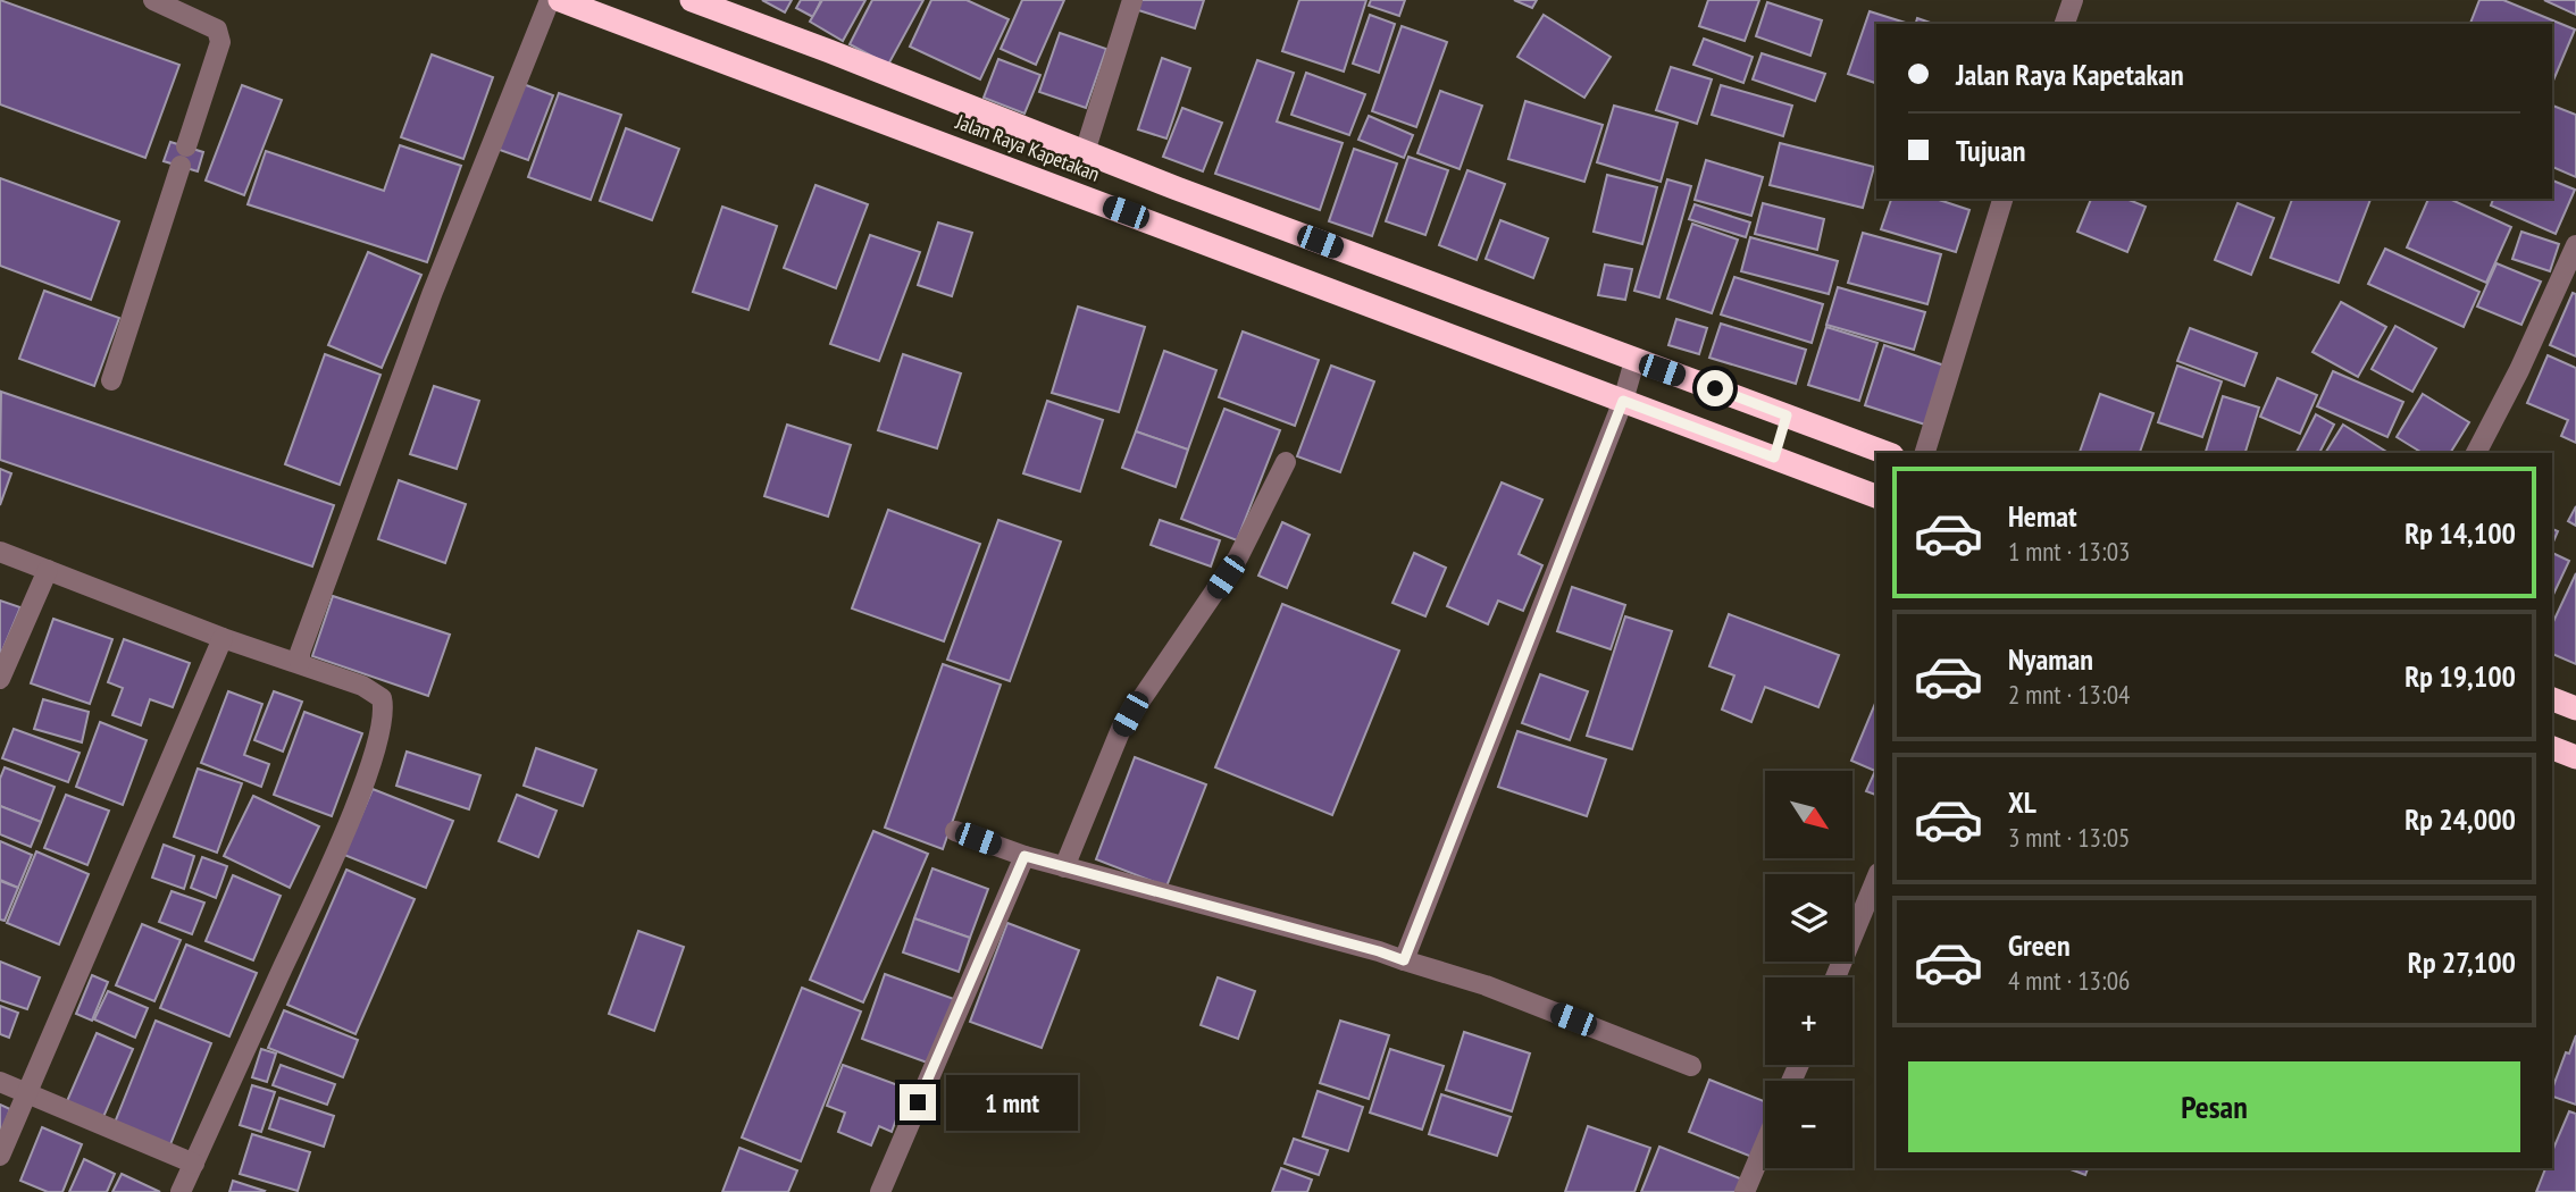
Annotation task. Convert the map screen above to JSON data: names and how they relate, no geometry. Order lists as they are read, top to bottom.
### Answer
{
  "streets": {
    "highway": ["Jalan Raya Kapetakan"]
  },
  "north": "bottom right",
  "page": {
    "banner": ["Jalan Raya Kapetakan", "Tujuan"],
    "list": [
      {
        "name": "Hemat",
        "note": "1 mnt · 13:03",
        "value": "Rp 14,100"
      },
      {
        "name": "Nyaman",
        "note": "2 mnt · 13:04",
        "value": "Rp 19,100"
      },
      {
        "name": "XL",
        "note": "3 mnt · 13:05",
        "value": "Rp 24,000"
      },
      {
        "name": "Green",
        "note": "4 mnt · 13:06",
        "value": "Rp 27,100"
      }
    ],
    "map_buttons": ["+", "−"],
    "buttons": "Pesan",
    "bubble": "1 mnt"
  }
}
